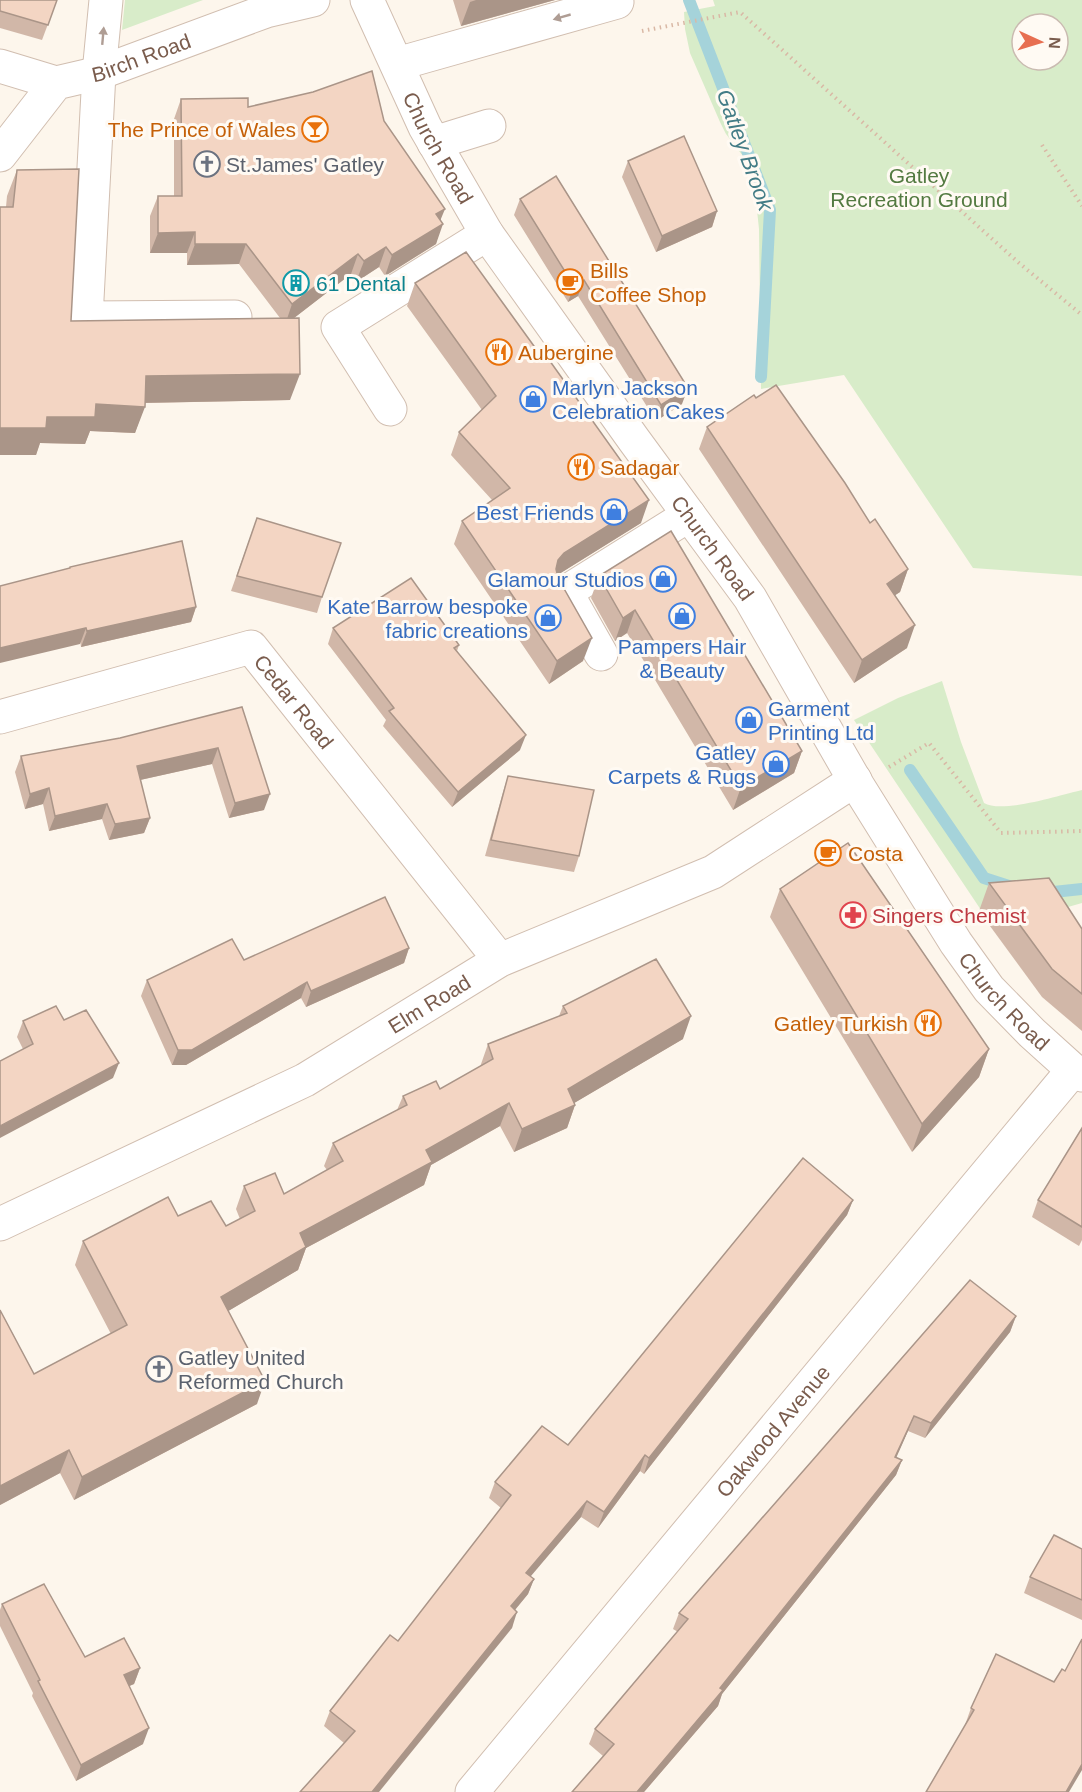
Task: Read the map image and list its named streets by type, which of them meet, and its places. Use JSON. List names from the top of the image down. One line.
{"streets":{"street":["Birch Road","Church Road","Cedar Road","Elm Road","Oakwood Avenue"]},"crossings":[["Church Road","Elm Road"],["Church Road","Oakwood Avenue"],["Cedar Road","Elm Road"]],"water":["Gatley Brook"],"parks":["Gatley Recreation Ground"],"places":{"bar":["The Prince of Wales"],"church":["St.James' Gatley","Gatley United Reformed Church"],"cafe":["Bills Coffee Shop","Costa"],"building":["61 Dental"],"restaurant":["Aubergine","Sadagar","Gatley Turkish"],"shop":["Marlyn Jackson Celebration Cakes","Best Friends","Glamour Studios","Pampers Hair & Beauty","Kate Barrow bespoke fabric creations","Garment Printing Ltd","Gatley Carpets & Rugs"],"pharmacy":["Singers Chemist"]},"north":"right"}
